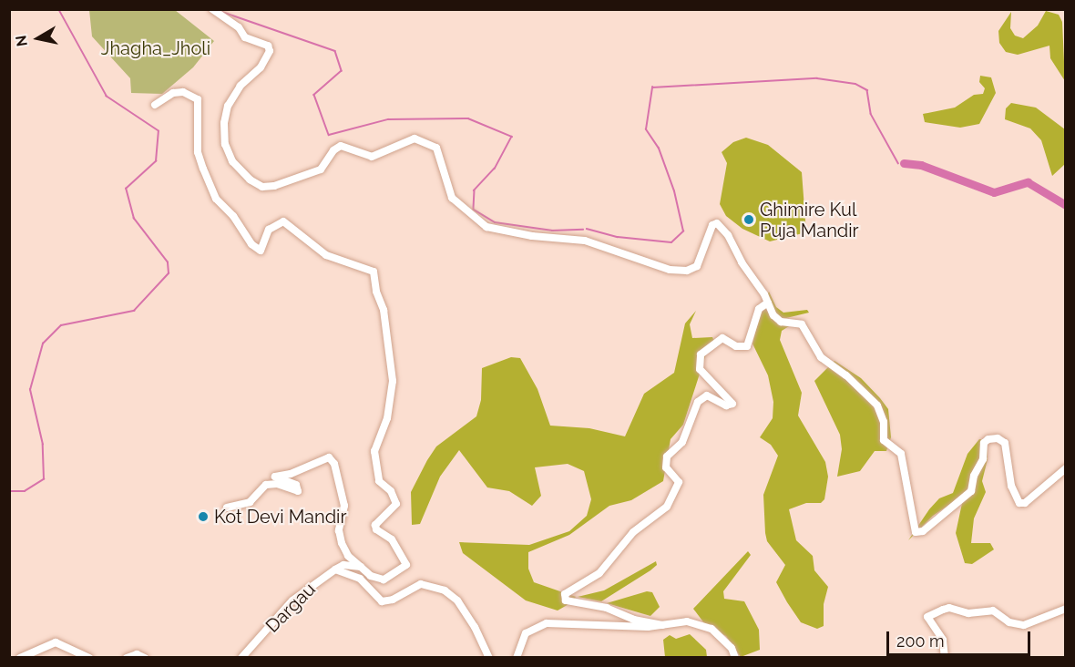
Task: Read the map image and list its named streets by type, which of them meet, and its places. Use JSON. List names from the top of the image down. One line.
{"streets":{"street":["Dargau"]},"parks":["Jhagha_Jholi"],"places":["Ghimire Kul Puja Mandir","Kot Devi Mandir"],"scale_bar":"200 m","north":"left"}
